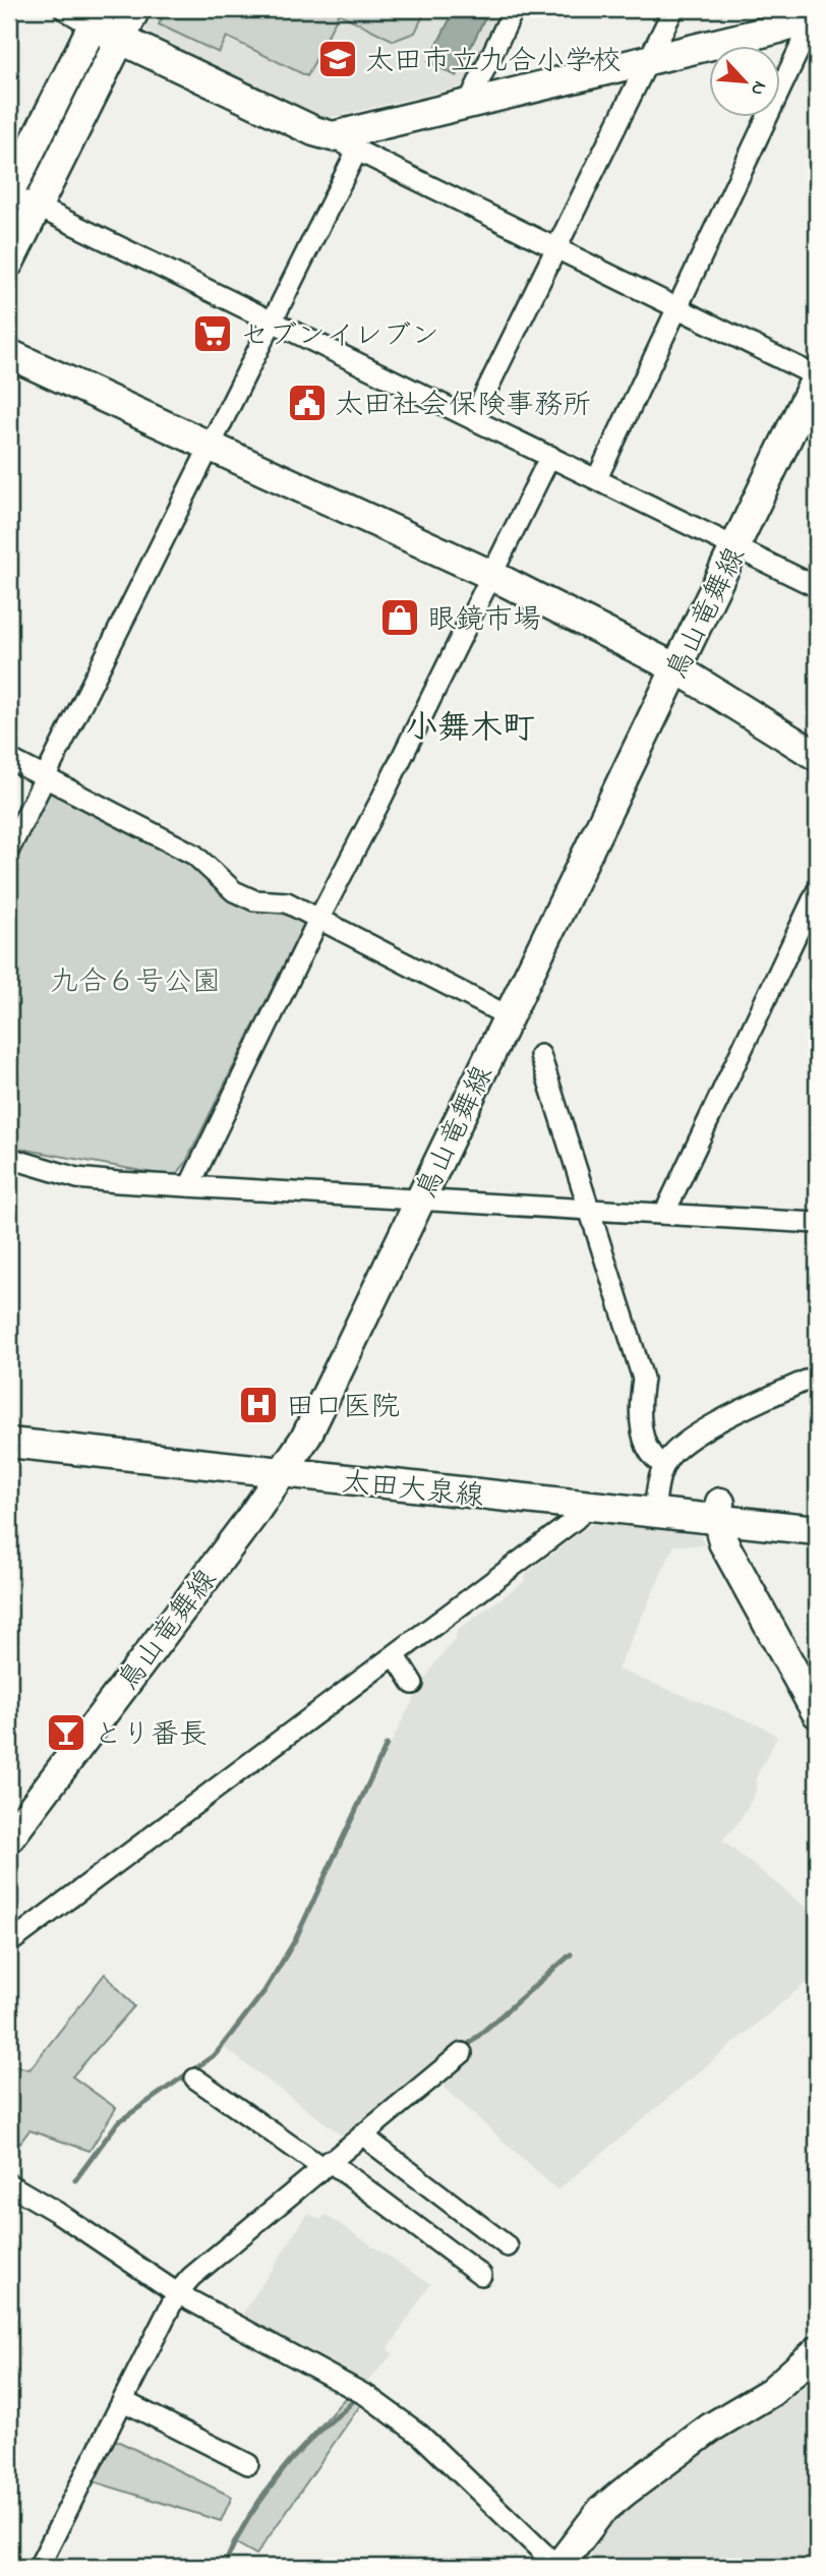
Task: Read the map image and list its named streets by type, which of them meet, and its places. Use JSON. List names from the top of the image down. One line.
{"streets":{"main road":["鳥山竜舞線","太田大泉線"]},"crossings":[["鳥山竜舞線","太田大泉線"]],"districts":["小舞木町"],"parks":["九合６号公園"],"places":{"school or university":["太田市立九合小学校"],"supermarket":["セブンイレブン"],"public building":["太田社会保険事務所"],"shop":["眼鏡市場"],"hospital":["田口医院"],"bar":["とり番長"]},"north":"bottom right"}
